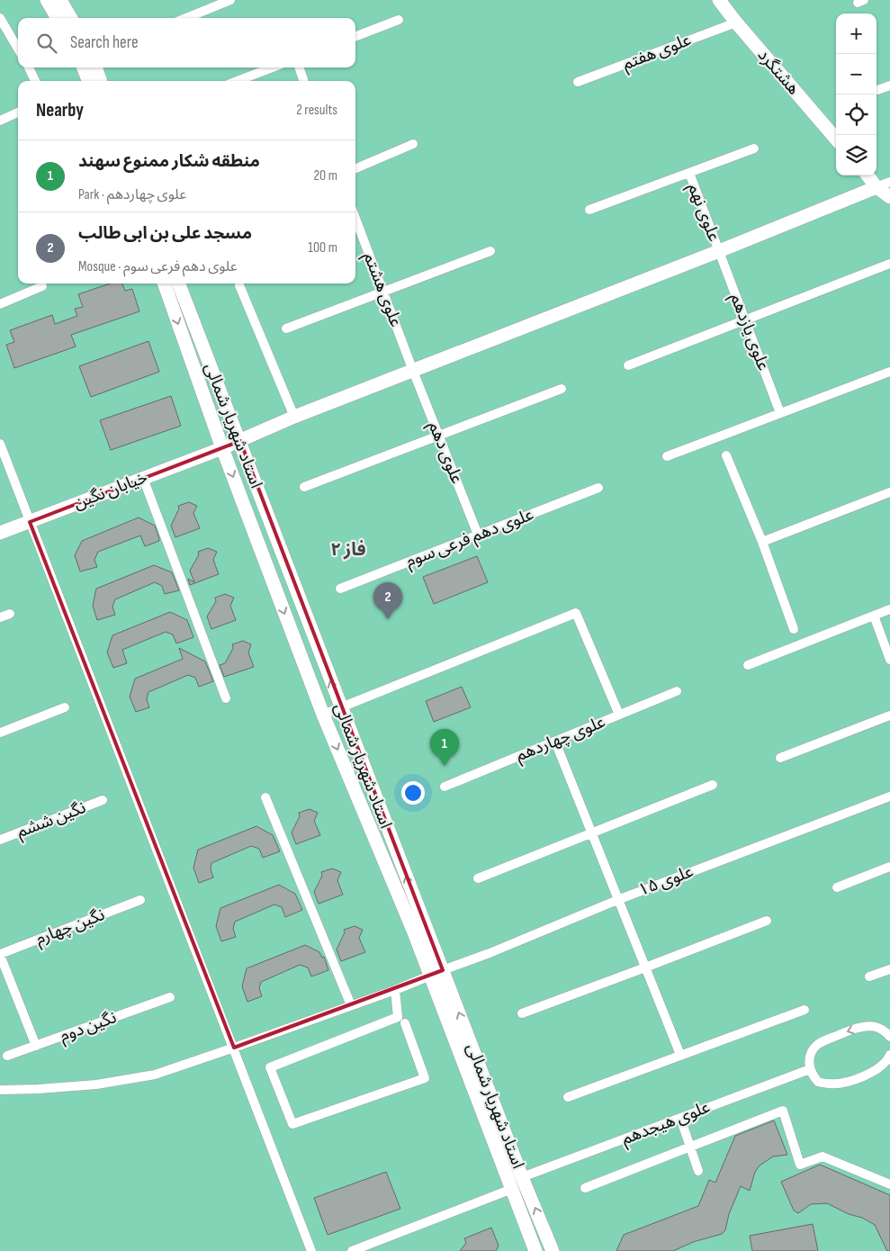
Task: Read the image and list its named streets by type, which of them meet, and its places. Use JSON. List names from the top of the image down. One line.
{"streets":{"street":["علوی هفتم","هشتگرد","علوی نهم","علوی هشتم","علوی یازدهم","استاد شهریار شمالی","علوی دهم","خیابان نگین","علوی دهم فرعی سوم","علوی چهاردهم","نگین ششم","علوی ۱۵","نگین چهارم","نگین دوم","علوی هیجدهم"]},"crossings":[["علوی هفتم","هشتگرد"],["علوی نهم","علوی یازدهم"],["علوی نهم","خیابان نگین"],["علوی هشتم","علوی دهم"],["علوی هشتم","خیابان نگین"],["علوی یازدهم","خیابان نگین"],["استاد شهریار شمالی","خیابان نگین"],["استاد شهریار شمالی","علوی ۱۵"],["استاد شهریار شمالی","علوی هیجدهم"],["علوی دهم","خیابان نگین"],["علوی دهم","علوی دهم فرعی سوم"]],"districts":["فاز ۲"],"page":{"map_buttons":["+","−"],"search":"Search here","heading":["Nearby","2 results"],"list":[{"mark":"1","name":"منطقه شکار ممنوع سهند","note":"Park · علوی چهاردهم","value":"20 m"},{"mark":"2","name":"مسجد علی بن ابی طالب","note":"Mosque · علوی دهم فرعی سوم","value":"100 m"}],"pins":["2","1"]}}
